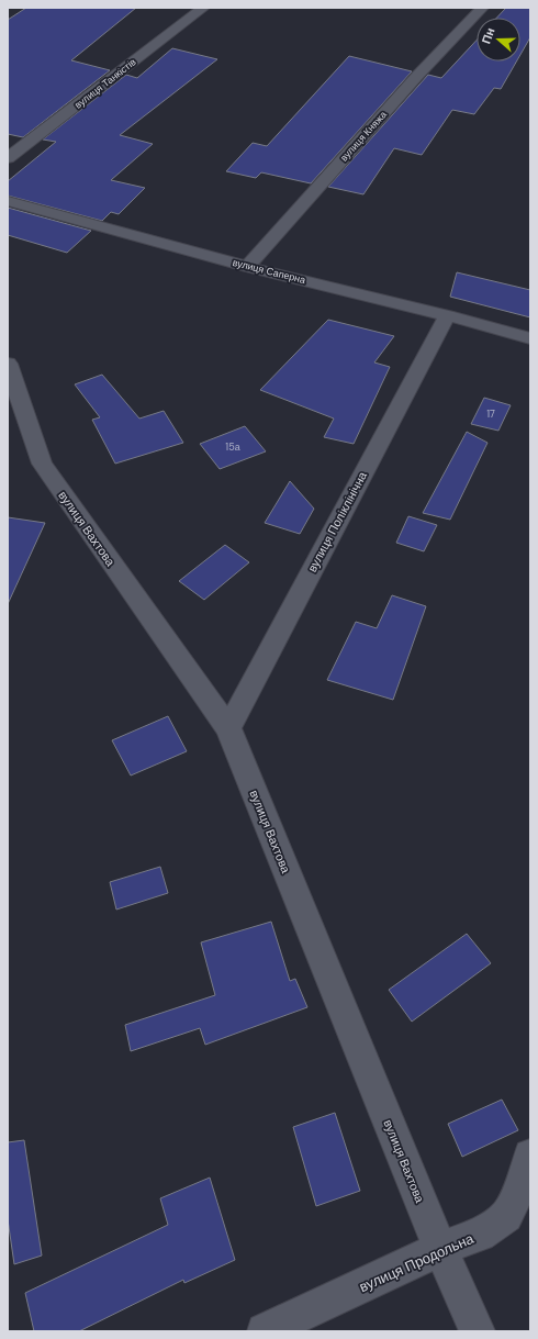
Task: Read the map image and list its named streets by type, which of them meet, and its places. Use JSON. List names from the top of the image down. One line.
{"streets":{"street":["вулиця Танкістів","вулиця Княжа","вулиця Саперна","вулиця Поліклінічна","вулиця Вахтова","вулиця Продольна"]},"crossings":[["вулиця Княжа","вулиця Саперна"],["вулиця Саперна","вулиця Поліклінічна"],["вулиця Поліклінічна","вулиця Вахтова"],["вулиця Вахтова","вулиця Продольна"]],"house_numbers":["17","15а"],"north":"left"}
